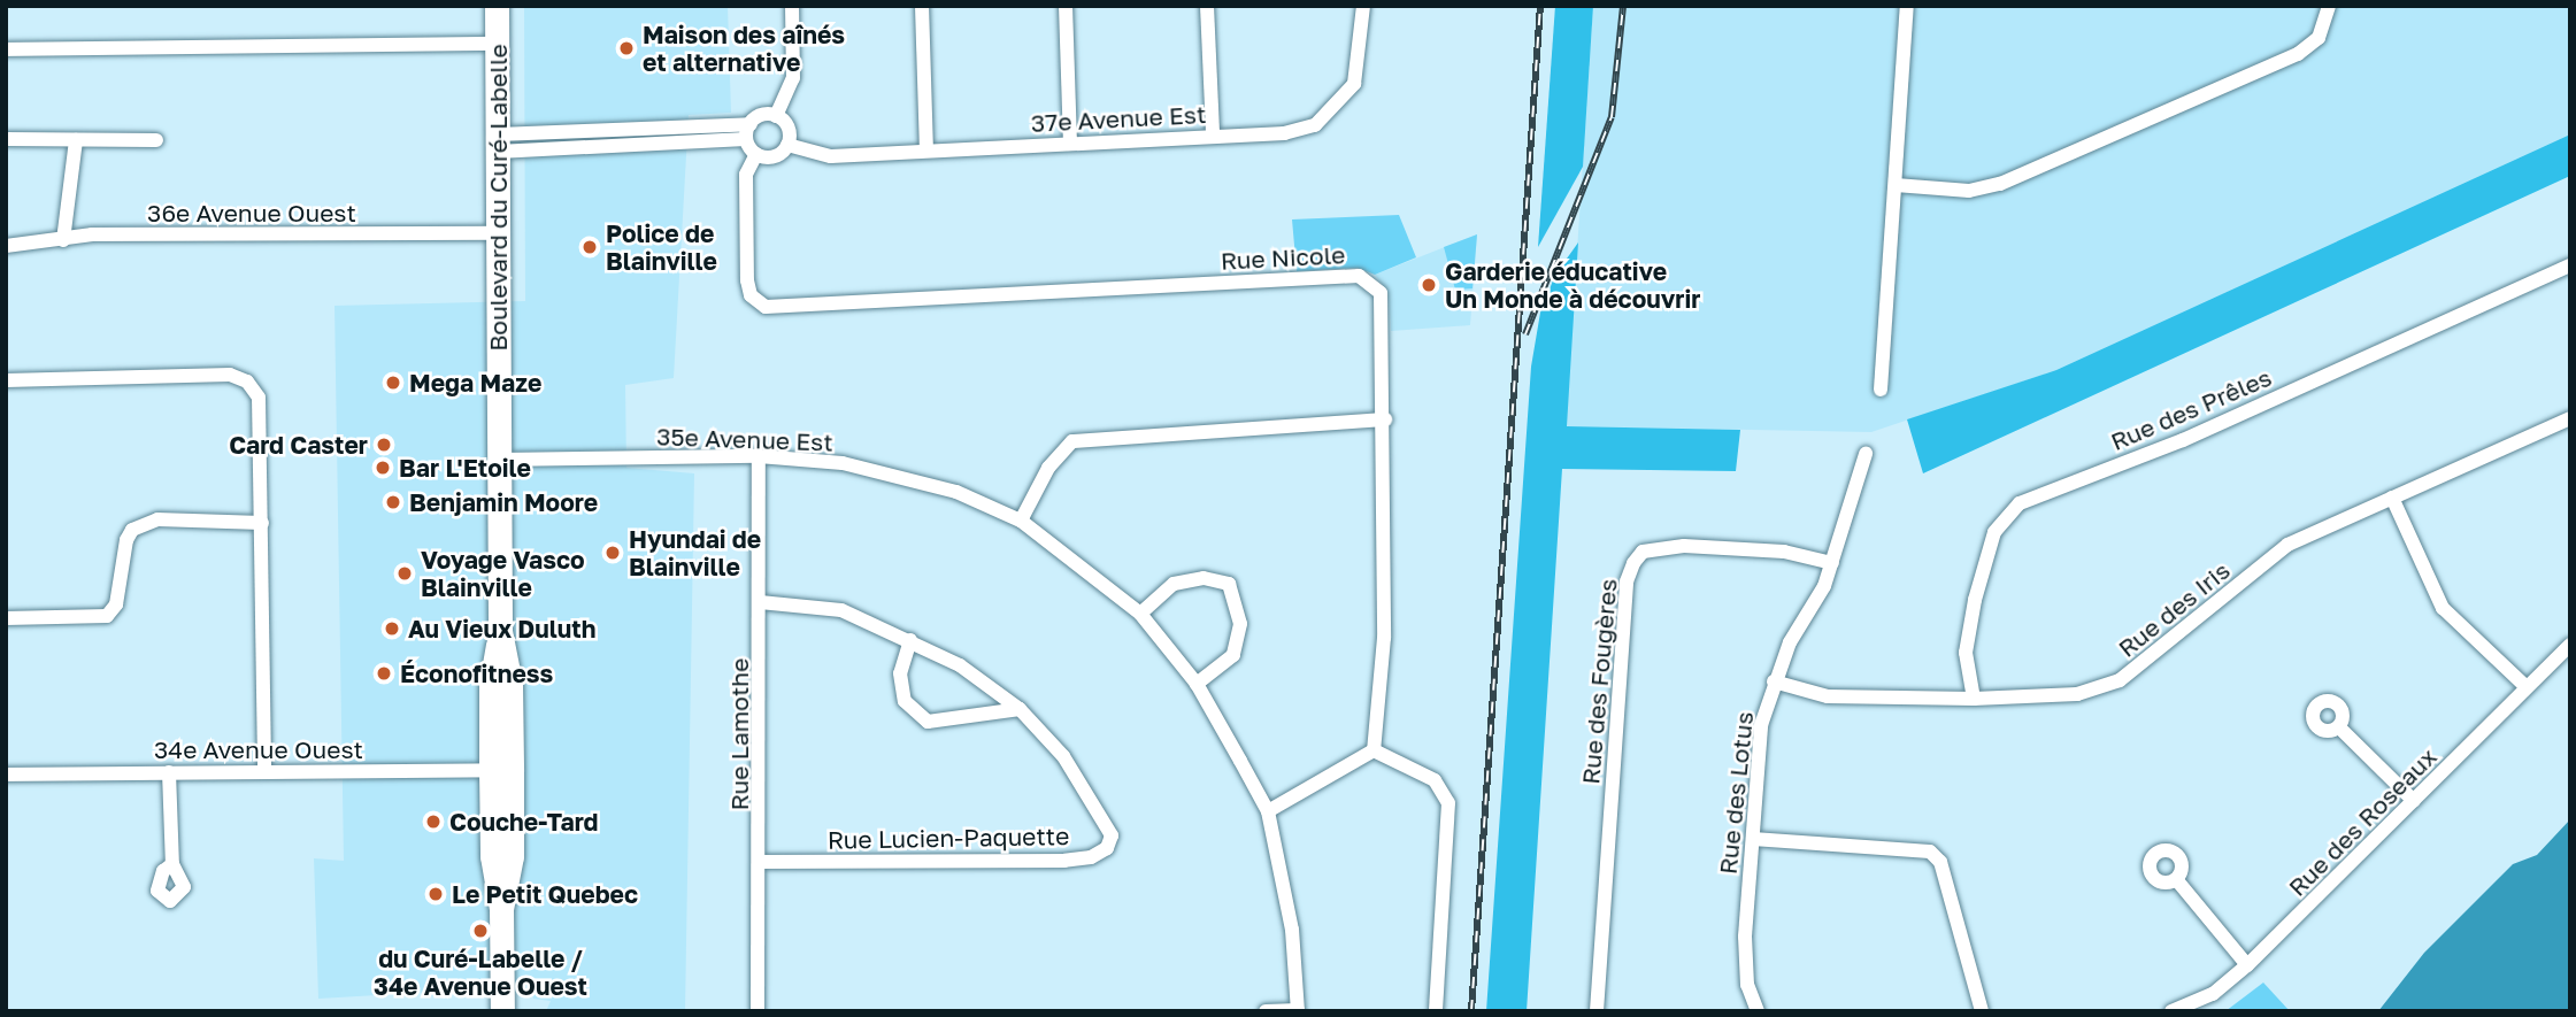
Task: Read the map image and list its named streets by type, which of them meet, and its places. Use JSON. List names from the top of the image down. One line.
{"streets":{"main road":["Boulevard du Curé-Labelle"],"street":["37e Avenue Est","36e Avenue Ouest","Rue Nicole","Rue des Prêles","35e Avenue Est","Rue des Iris","Rue des Fougères","Rue Lamothe","34e Avenue Ouest","Rue des Lotus","Rue des Roseaux","Rue Lucien-Paquette"]},"crossings":[["37e Avenue Est","Rue Nicole"],["Boulevard du Curé-Labelle","36e Avenue Ouest"],["Boulevard du Curé-Labelle","35e Avenue Est"],["Boulevard du Curé-Labelle","34e Avenue Ouest"],["Rue des Prêles","Rue des Iris"],["35e Avenue Est","Rue Lamothe"],["Rue des Iris","Rue des Lotus"],["Rue des Fougères","Rue des Lotus"],["Rue Lamothe","Rue Lucien-Paquette"]],"places":["Maison des aînés et alternative","Police de Blainville","Garderie éducative Un Monde à découvrir","Mega Maze","Card Caster","Bar L'Etoile","Benjamin Moore","Hyundai de Blainville","Voyage Vasco Blainville","Au Vieux Duluth","Éconofitness","Couche-Tard","Le Petit Quebec","du Curé-Labelle / 34e Avenue Ouest"]}
